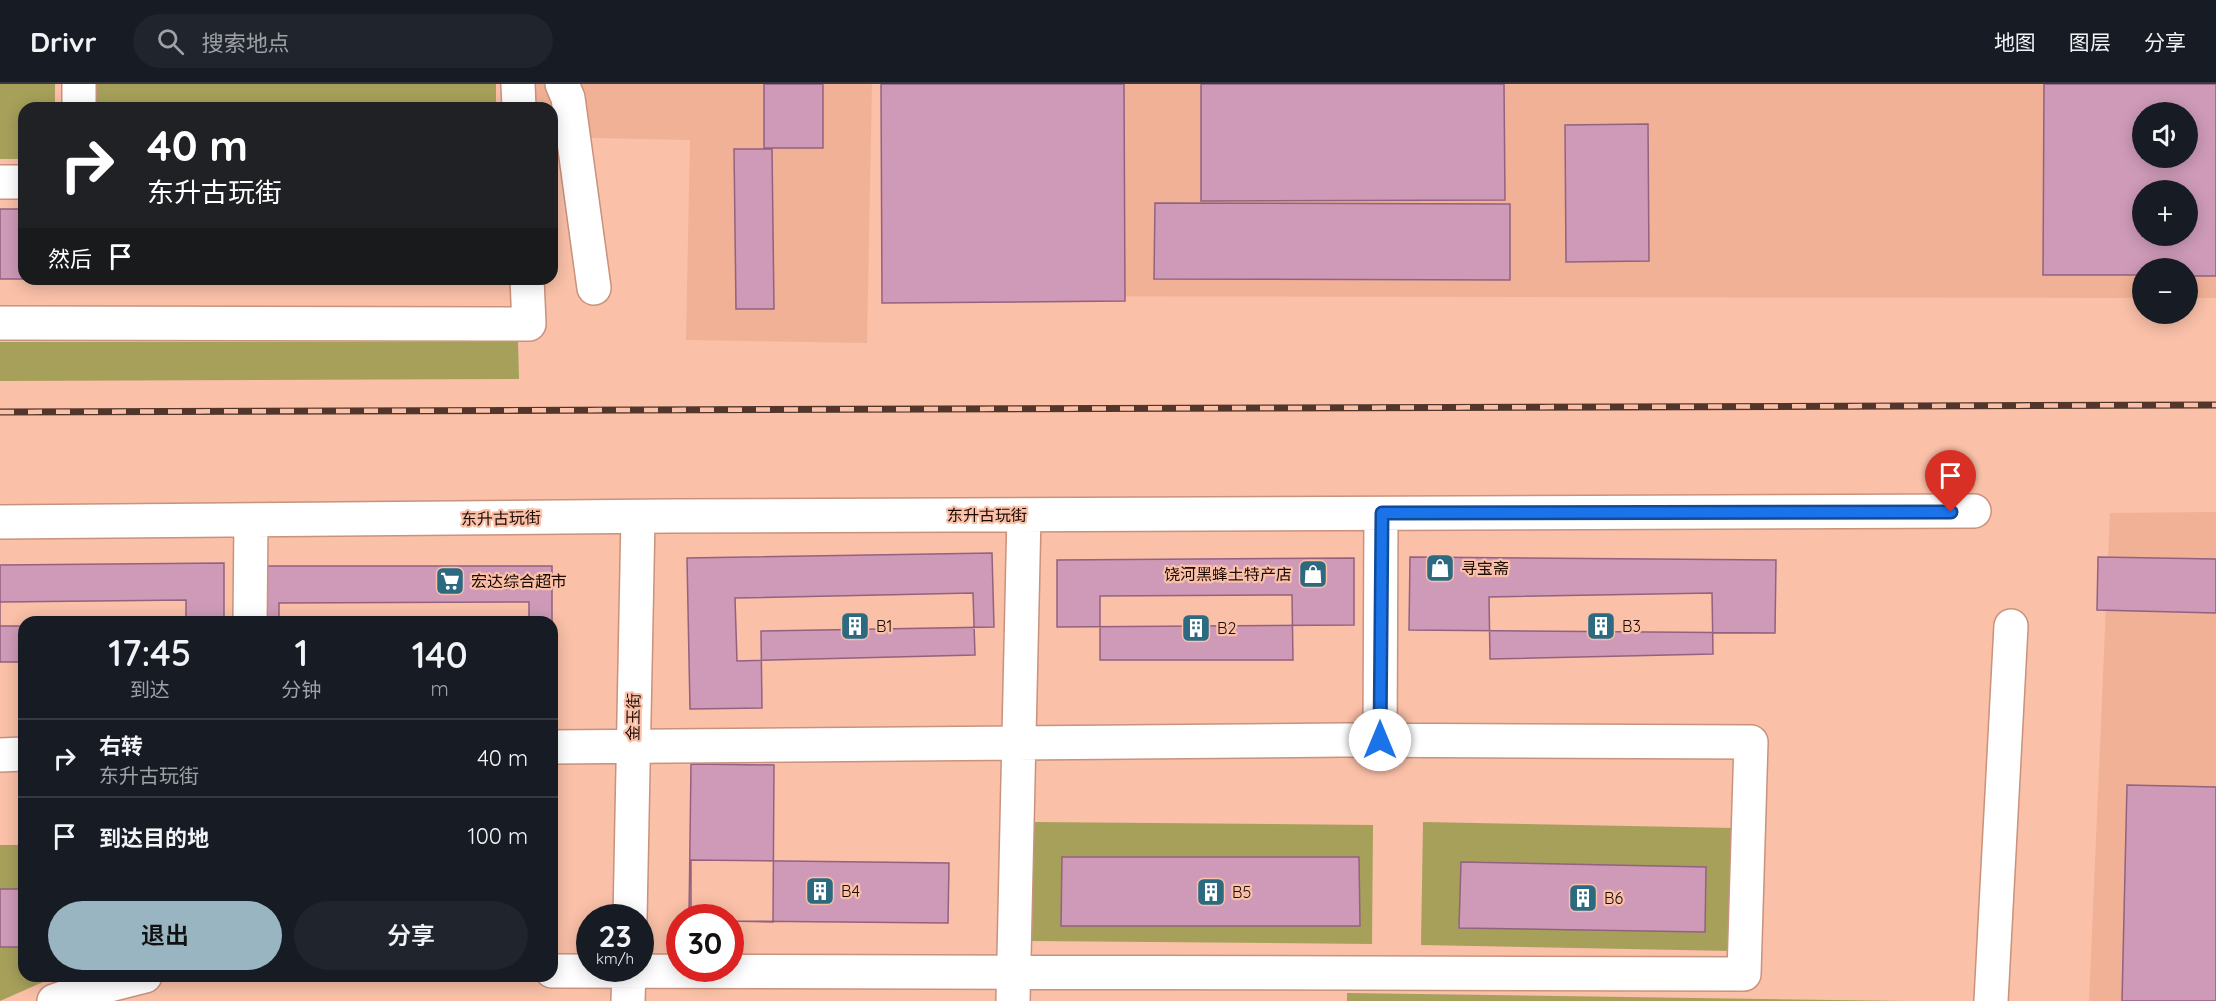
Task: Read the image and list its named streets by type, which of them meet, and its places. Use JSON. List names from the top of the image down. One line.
{"streets":{"street":["东升古玩街","金玉街"]},"crossings":[["东升古玩街","金玉街"]],"places":{"shop":["寻宝斋","饶河黑蜂土特产店"],"supermarket":["宏达综合超市"],"building":["B1","B3","B2","B4","B5","B6"]},"page":{"header":"Drivr","search":"搜索地点","nav":["地图","图层","分享"],"map_buttons":["+","−"],"turn":["40 m","东升古玩街"],"then":"然后","eta":["17:45","到达","1","分钟","140","m"],"list":[{"name":"右转","note":"东升古玩街","value":"40 m"},{"name":"到达目的地","value":"100 m"}],"buttons":["退出","分享"],"speed":"23 km/h","limit":"30"}}
